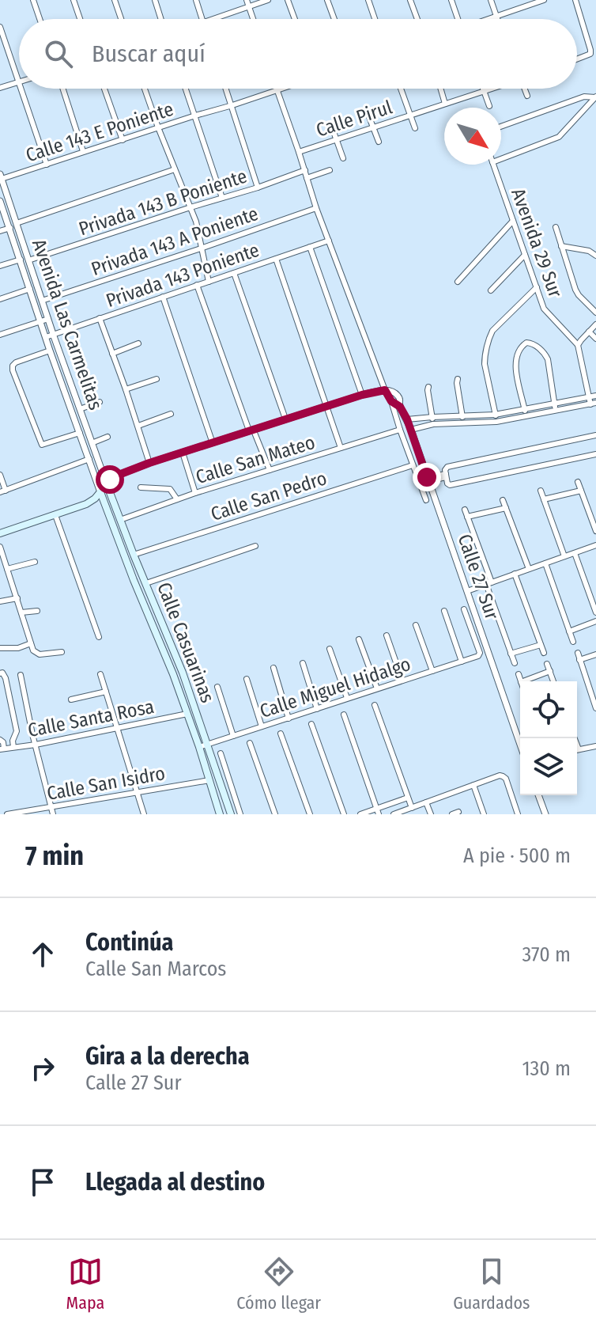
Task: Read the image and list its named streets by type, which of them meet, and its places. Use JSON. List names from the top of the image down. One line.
{"streets":{"main road":["Calle Casuarinas"],"street":["Calle Pirul","Calle 143 E Poniente","Privada 143 B Poniente","Privada 143 A Poniente","Avenida 29 Sur","Privada 143 Poniente","Avenida Las Carmelitas","Calle San Mateo","Calle San Pedro","Calle 27 Sur","Calle Miguel Hidalgo","Calle Santa Rosa","Calle San Isidro"]},"crossings":[["Calle Pirul","Calle 27 Sur"],["Calle 143 E Poniente","Avenida Las Carmelitas"],["Calle 143 E Poniente","Calle 27 Sur"],["Privada 143 B Poniente","Avenida Las Carmelitas"],["Privada 143 B Poniente","Calle 27 Sur"],["Privada 143 A Poniente","Avenida Las Carmelitas"],["Privada 143 A Poniente","Calle 27 Sur"],["Privada 143 Poniente","Avenida Las Carmelitas"],["Privada 143 Poniente","Calle 27 Sur"],["Avenida Las Carmelitas","Calle Casuarinas"],["Calle San Mateo","Calle Casuarinas"],["Calle San Pedro","Calle Casuarinas"],["Calle Casuarinas","Calle Miguel Hidalgo"],["Calle Casuarinas","Calle Santa Rosa"],["Calle Casuarinas","Calle San Isidro"]],"north":"bottom right","page":{"search":"Buscar aquí","heading":["7 min","A pie · 500 m"],"list":[["Continúa","Calle San Marcos","370 m"],["Gira a la derecha","Calle 27 Sur","130 m"],"Llegada al destino"],"nav":["Mapa","Cómo llegar","Guardados"]}}
